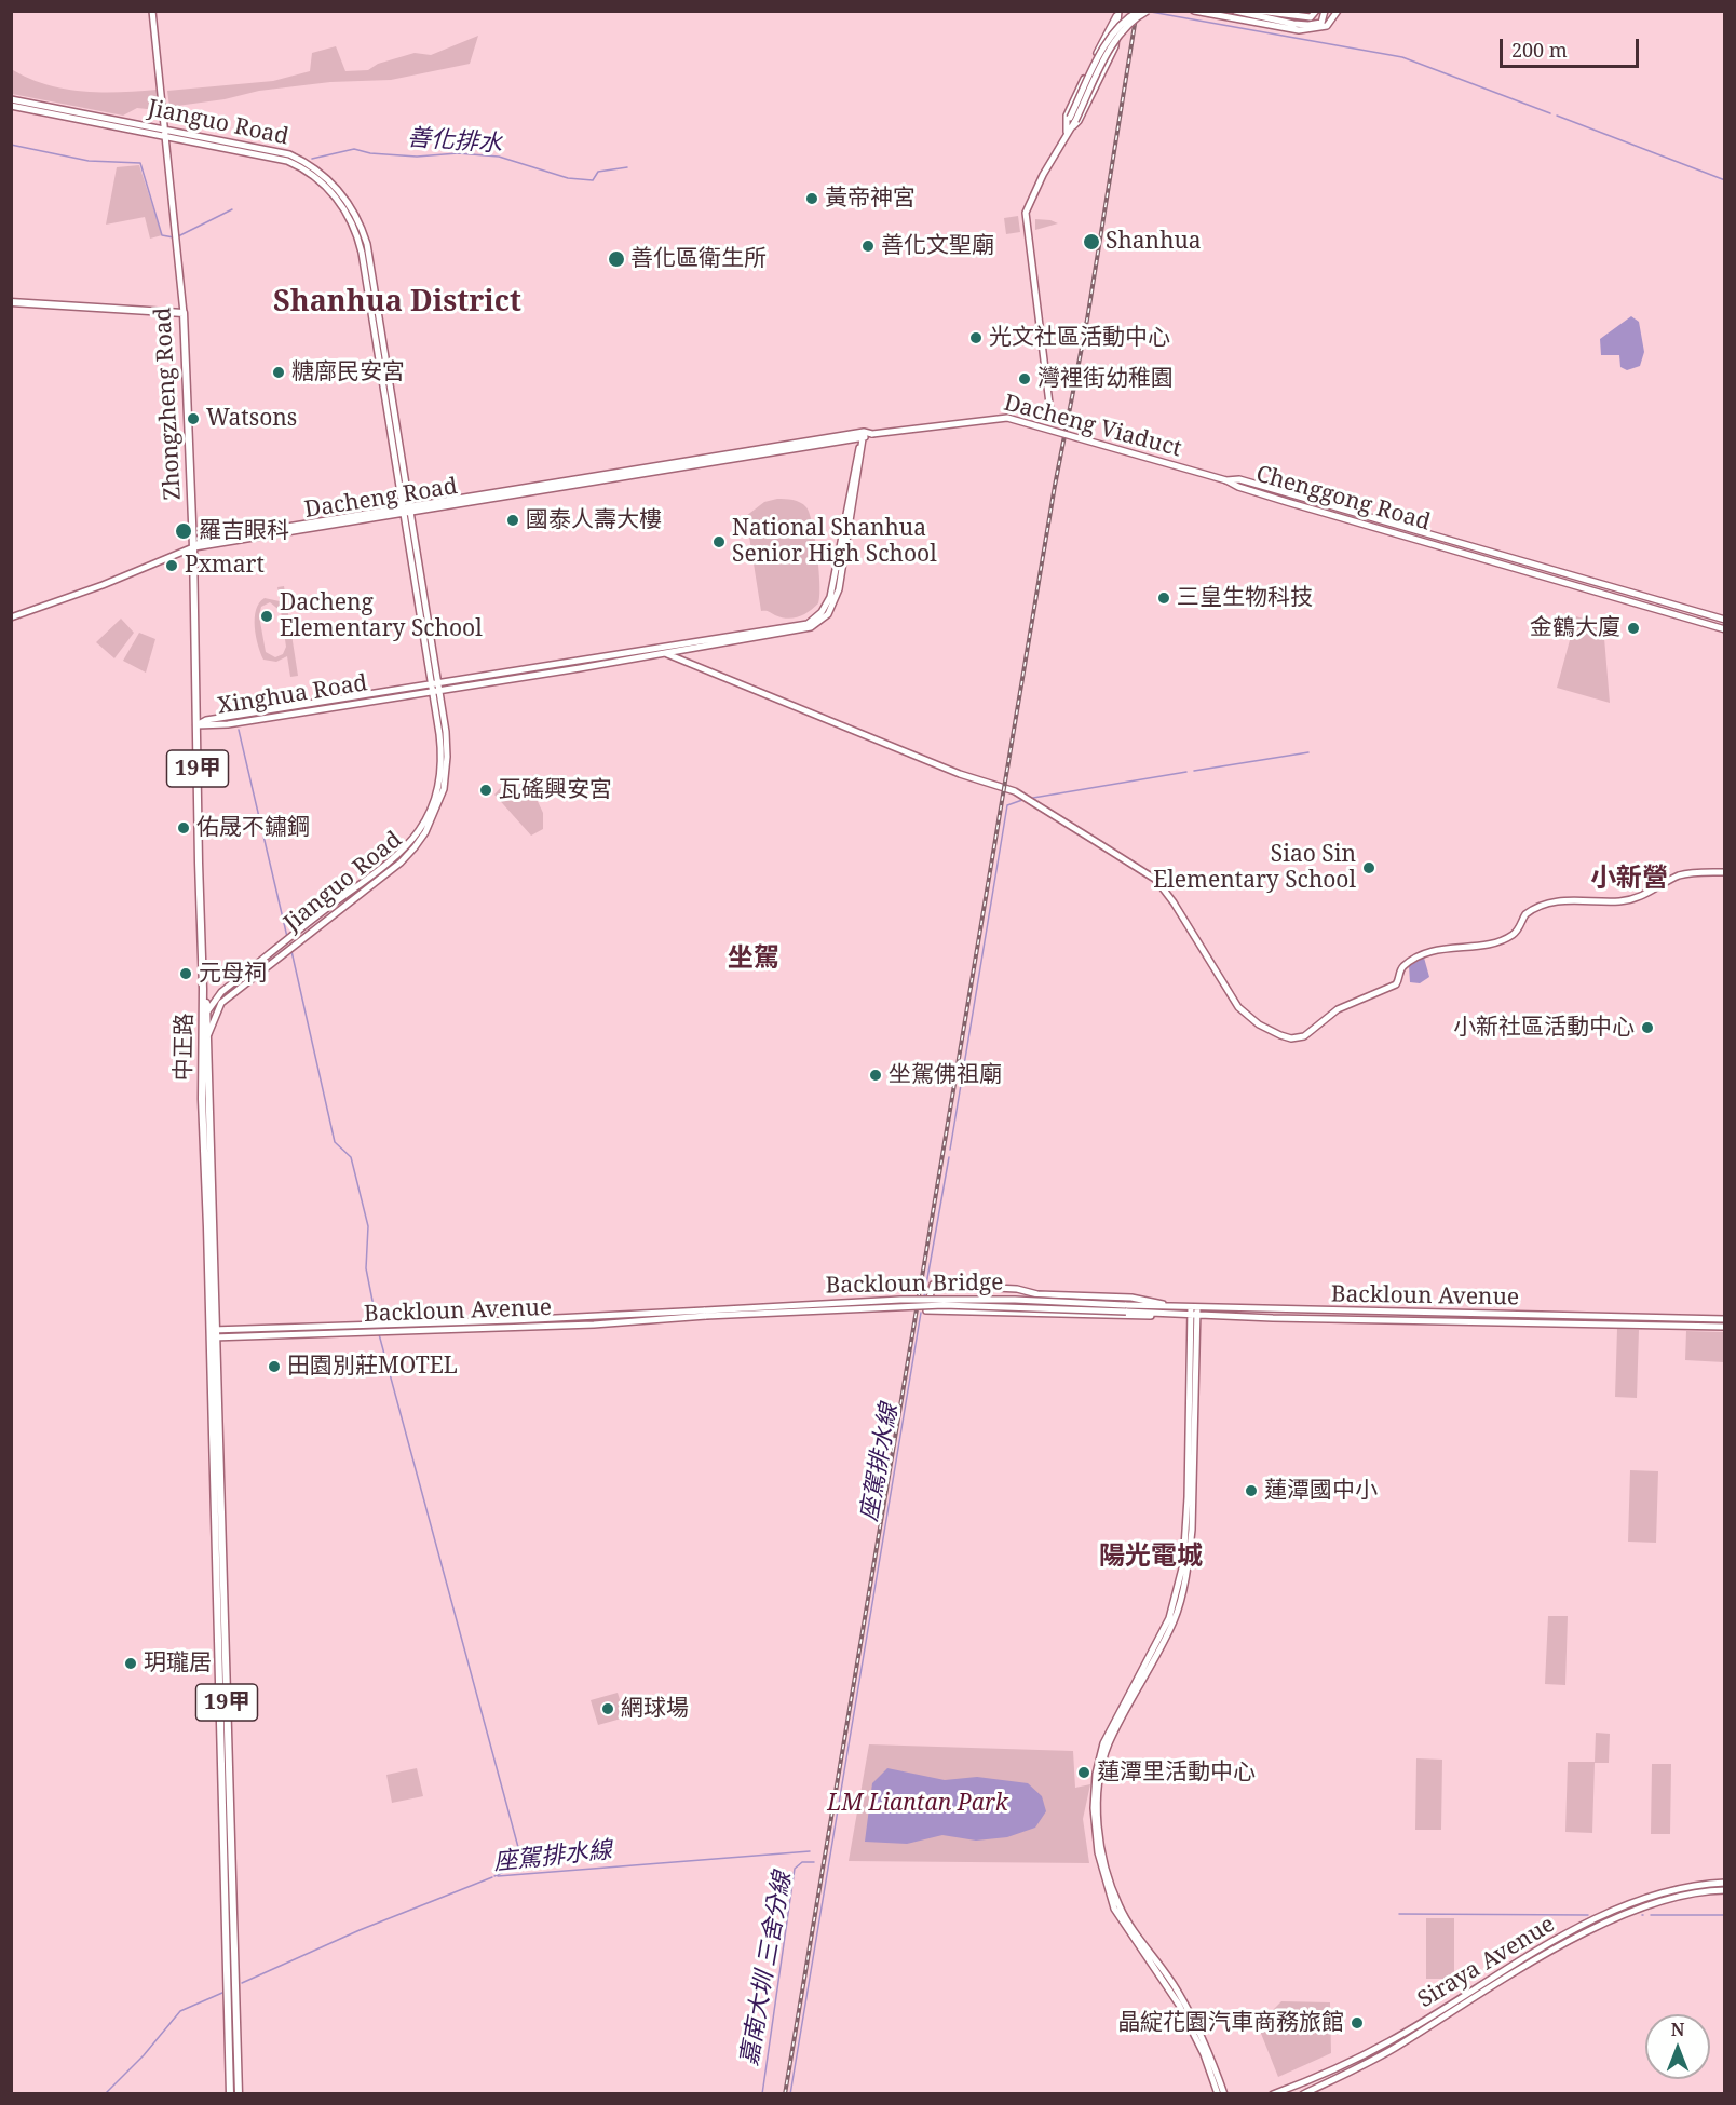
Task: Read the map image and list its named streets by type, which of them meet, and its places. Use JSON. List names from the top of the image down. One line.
{"streets":{"main road":["Zhongzheng Road","19甲","中正路"],"street":["Jianguo Road","Dacheng Viaduct","Dacheng Road","Chenggong Road","Xinghua Road","Backloun Bridge","Backloun Avenue","Siraya Avenue"]},"crossings":[["Jianguo Road","Zhongzheng Road"],["Jianguo Road","Dacheng Road"],["Jianguo Road","Xinghua Road"],["Jianguo Road","中正路"],["Zhongzheng Road","Dacheng Road"],["Zhongzheng Road","Xinghua Road"],["Zhongzheng Road","中正路"],["Dacheng Viaduct","Dacheng Road"],["Dacheng Viaduct","Chenggong Road"],["Dacheng Viaduct","Xinghua Road"],["Dacheng Road","Xinghua Road"],["19甲","中正路"],["19甲","Backloun Avenue"],["中正路","Backloun Avenue"],["Backloun Bridge","Backloun Avenue"]],"districts":["Shanhua District","小新營","坐駕","陽光電城"],"water":["善化排水","座駕排水線","嘉南大圳 三舍分線"],"parks":["LM Liantan Park"],"places":["黃帝神宮","Shanhua","善化文聖廟","善化區衛生所","光文社區活動中心","糖廍民安宮","灣裡街幼稚園","Watsons","國泰人壽大樓","羅吉眼科","National Shanhua Senior High School","Pxmart","三皇生物科技","Dacheng Elementary School","金鶴大廈","瓦磘興安宮","佑晟不鏽鋼","Siao Sin Elementary School","元母祠","小新社區活動中心","坐駕佛祖廟","田園別莊MOTEL","蓮潭國中小","玥瓏居","網球場","蓮潭里活動中心","晶綻花園汽車商務旅館"],"scale_bar":"200 m","north":"top"}
